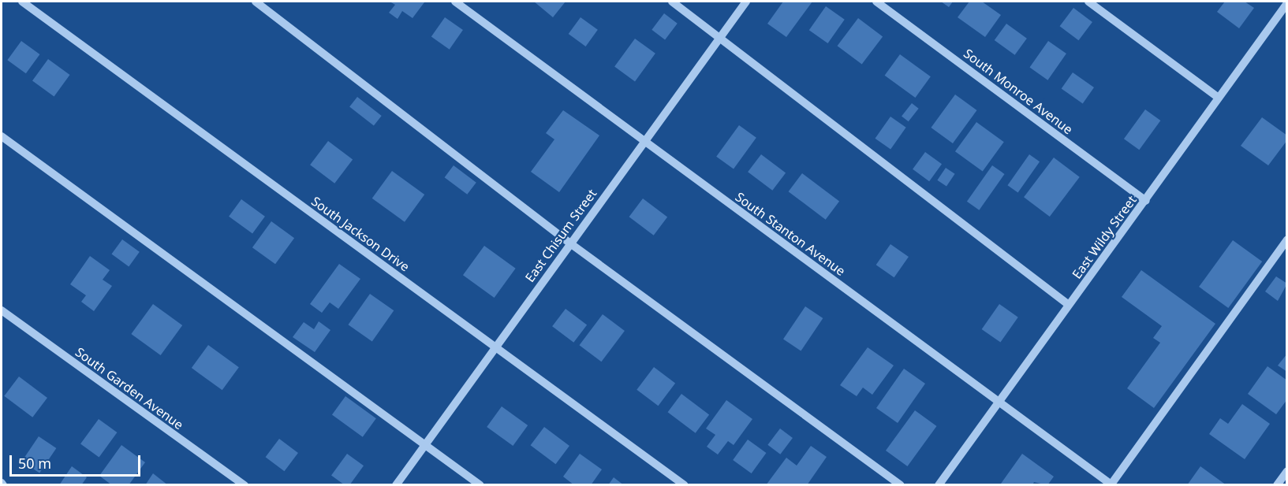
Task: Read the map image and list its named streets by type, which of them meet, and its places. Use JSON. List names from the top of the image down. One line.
{"streets":{"street":["South Monroe Avenue","South Jackson Drive","South Stanton Avenue","East Chisum Street","East Wildy Street","South Garden Avenue"]},"crossings":[["South Monroe Avenue","East Wildy Street"],["South Jackson Drive","East Chisum Street"],["South Stanton Avenue","East Chisum Street"],["South Stanton Avenue","East Wildy Street"]],"scale_bar":"50 m"}
